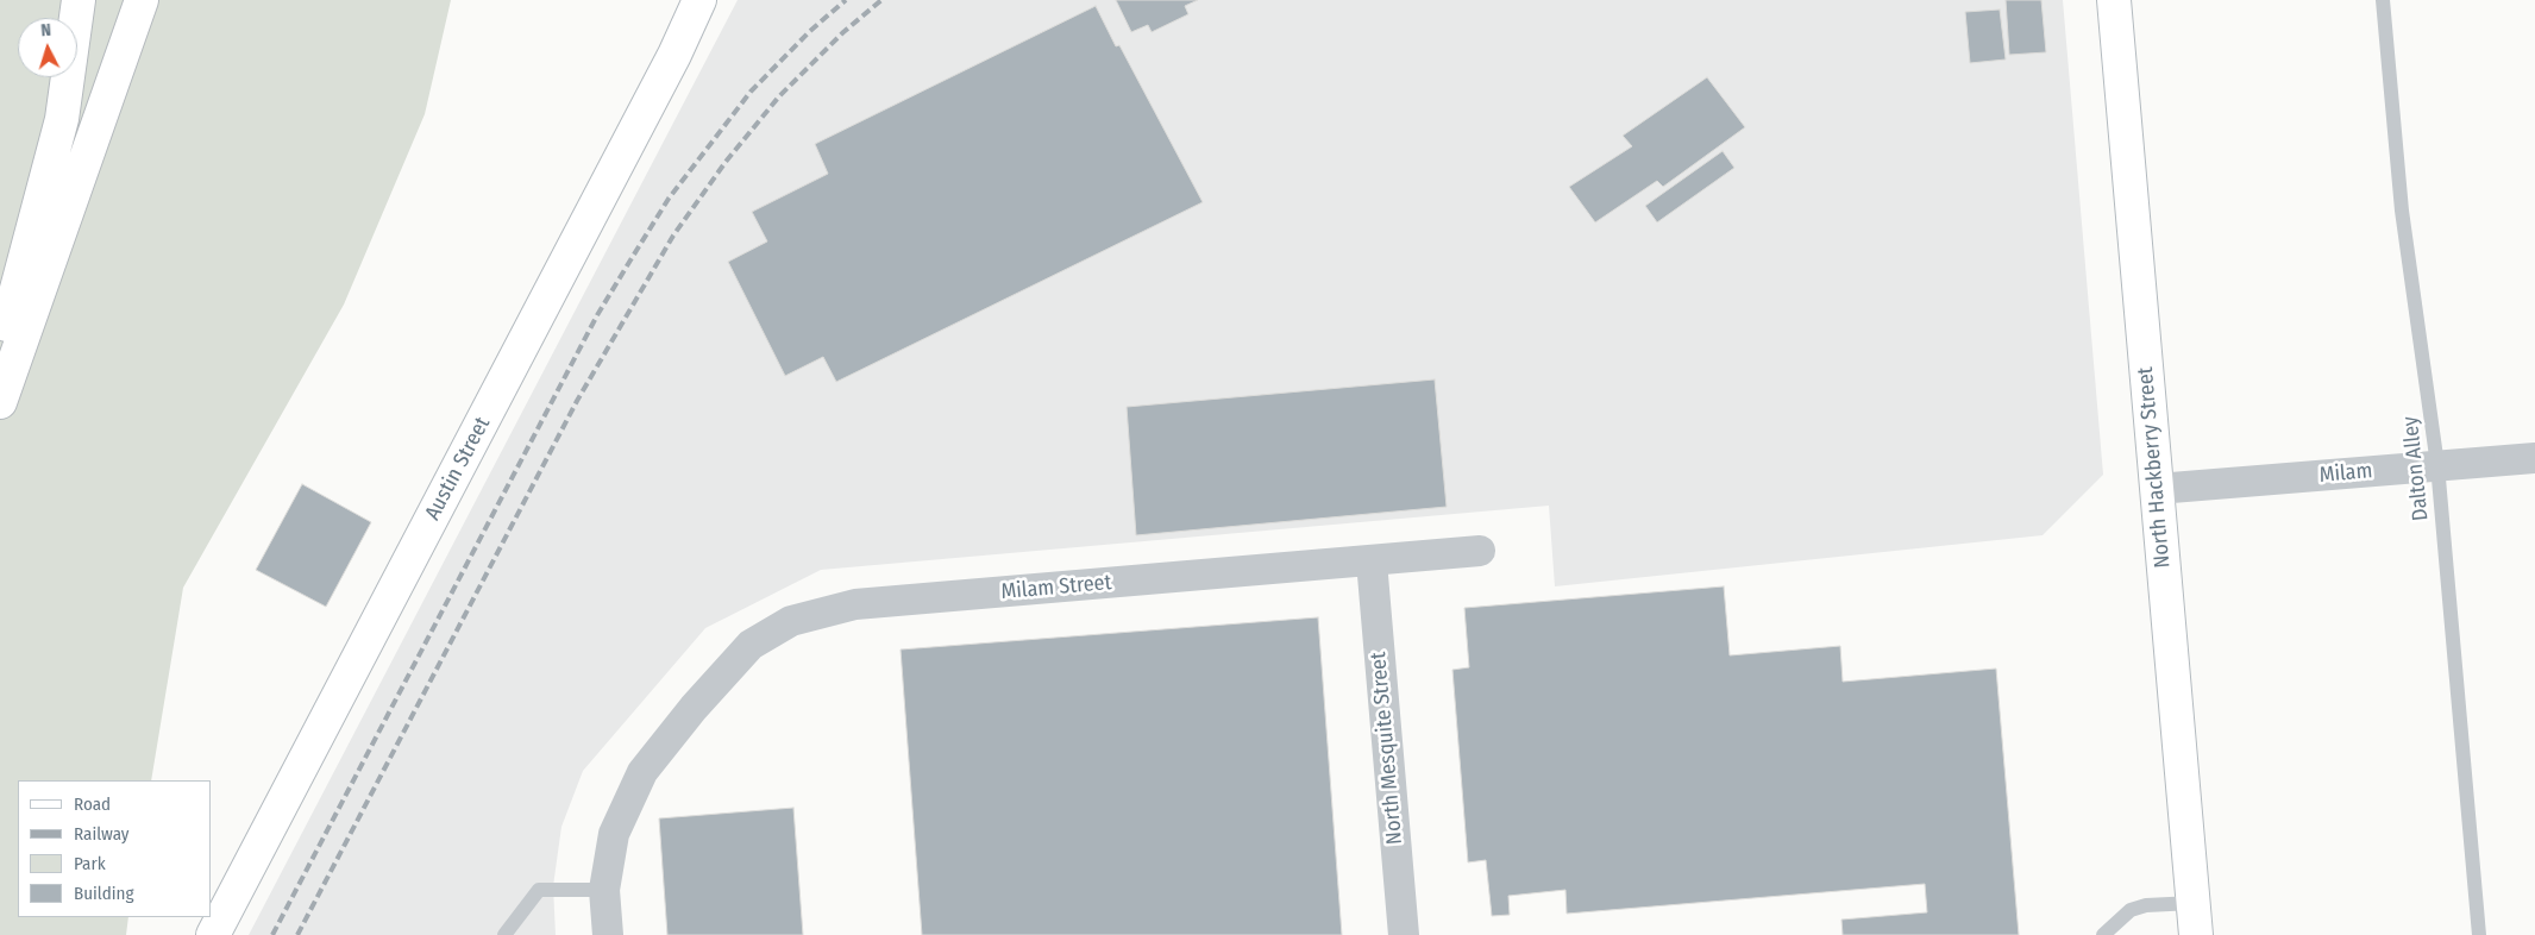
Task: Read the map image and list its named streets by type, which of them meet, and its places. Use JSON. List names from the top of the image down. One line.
{"streets":{"main road":["North Hackberry Street","Austin Street"],"street":["Milam","Milam Street","North Mesquite Street"],"lane":["Dalton Alley"]},"crossings":[["North Hackberry Street","Milam"],["Dalton Alley","Milam"],["Milam Street","North Mesquite Street"]],"legend":["Road","Railway","Park","Building"],"north":"top"}
